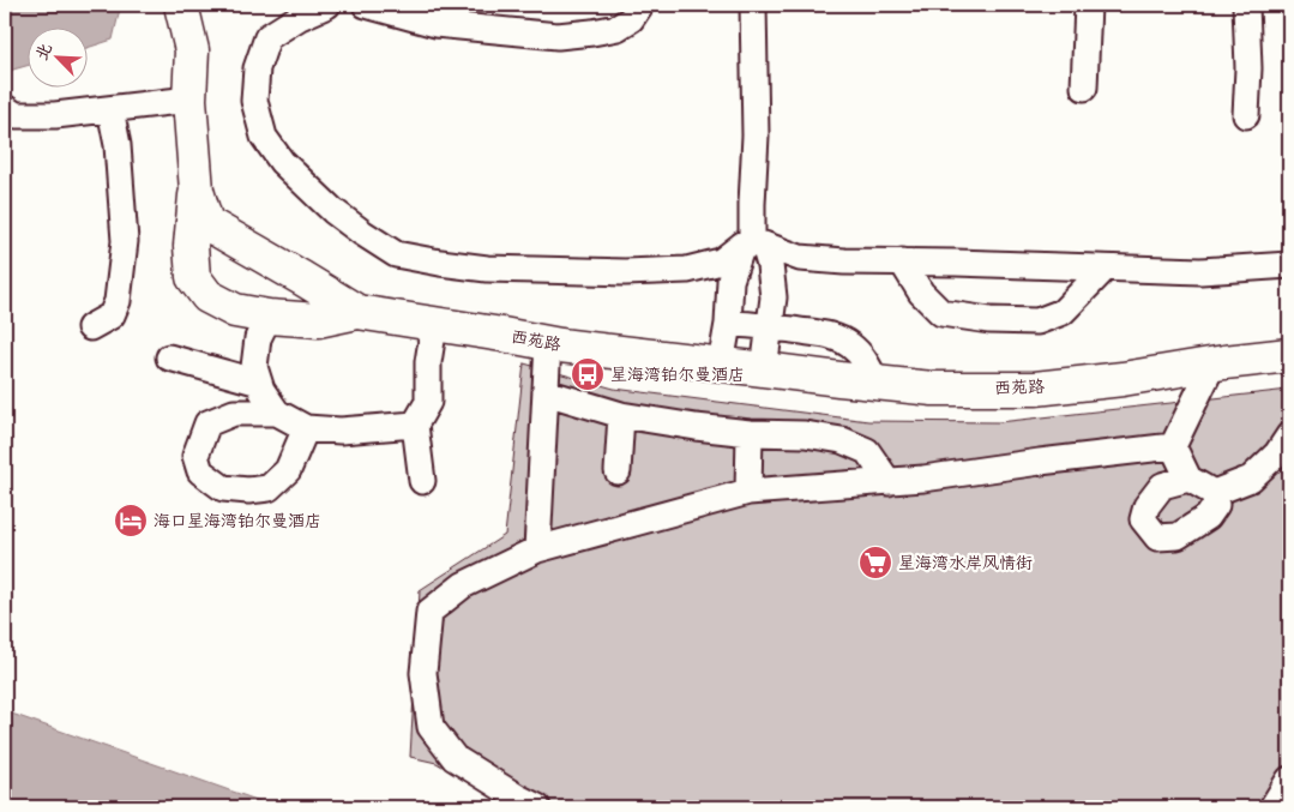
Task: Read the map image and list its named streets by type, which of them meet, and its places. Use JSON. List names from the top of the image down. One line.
{"streets":{"main road":["西苑路"]},"places":{"bus stop":["星海湾铂尔曼酒店"],"hotel":["海口星海湾铂尔曼酒店"],"supermarket":["星海湾水岸风情街"]},"north":"top left"}
